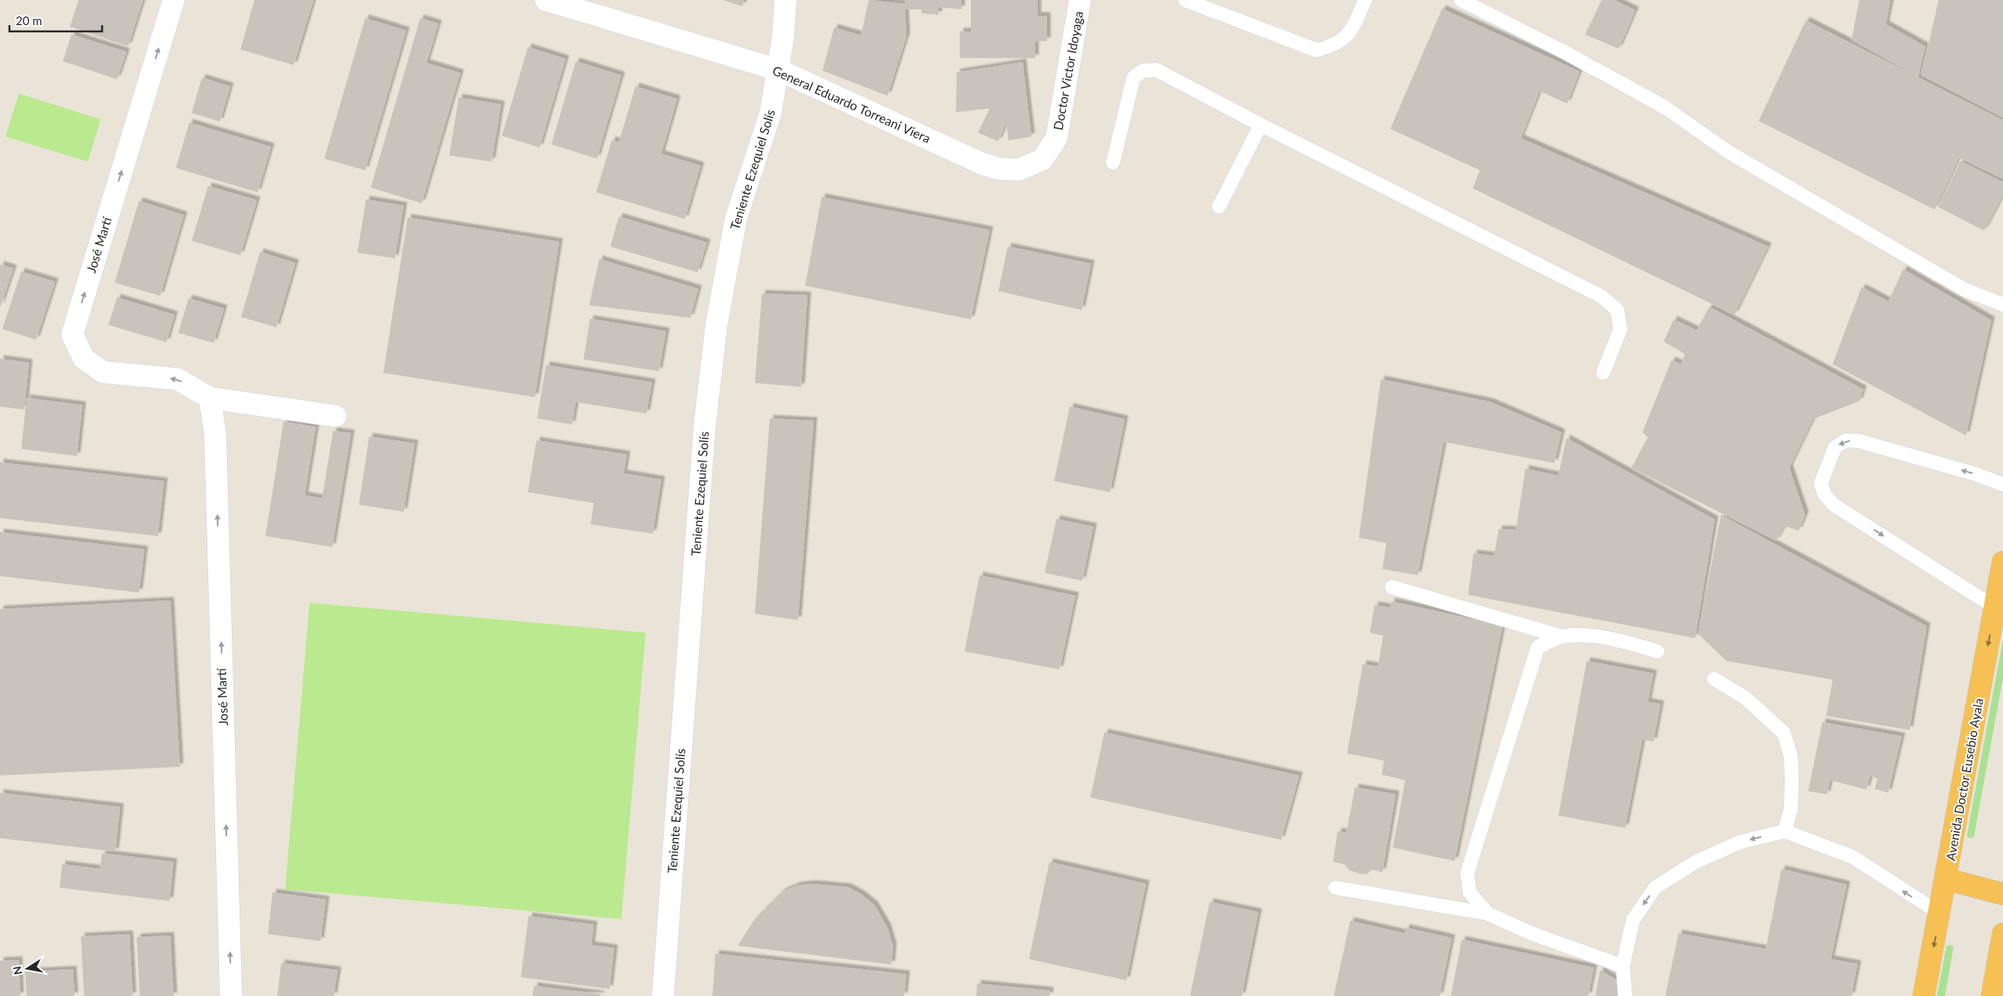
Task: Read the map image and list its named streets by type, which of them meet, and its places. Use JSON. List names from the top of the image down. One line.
{"streets":{"highway":["Avenida Doctor Eusebio Ayala"],"street":["Doctor Victor Idoyaga","General Eduardo Torreani Viera","Teniente Ezequiel Solís","José Martí"]},"crossings":[["Doctor Victor Idoyaga","General Eduardo Torreani Viera"],["General Eduardo Torreani Viera","Teniente Ezequiel Solís"]],"one_way":["José Martí","Avenida Doctor Eusebio Ayala"],"scale_bar":"20 m","north":"left"}
